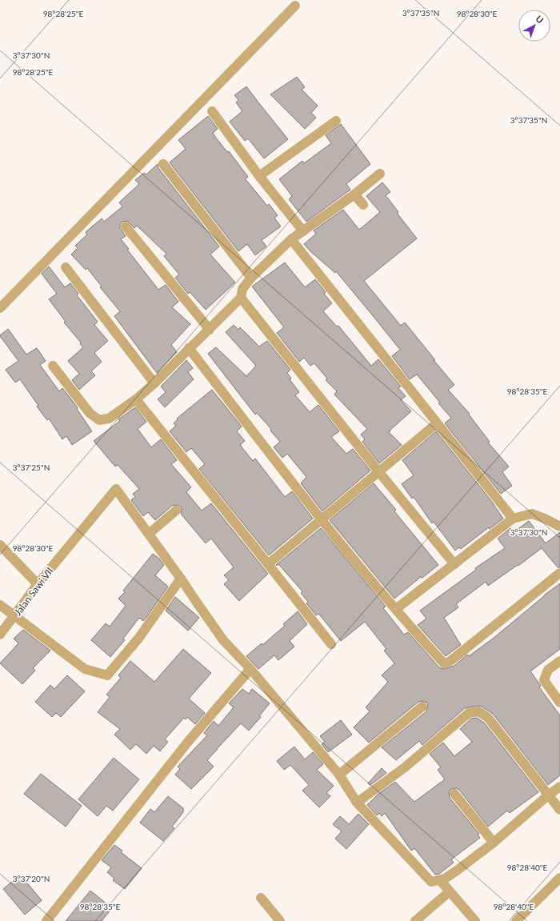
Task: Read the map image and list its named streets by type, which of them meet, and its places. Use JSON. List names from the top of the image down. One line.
{"streets":{"street":["Jalan Sawi VII"]},"north":"top right","coordinates":["3°37'35\"N","98°28'25\"E","98°28'30\"E","3°37'30\"N","98°28'35\"E","3°37'25\"N","98°28'40\"E","3°37'20\"N"]}
